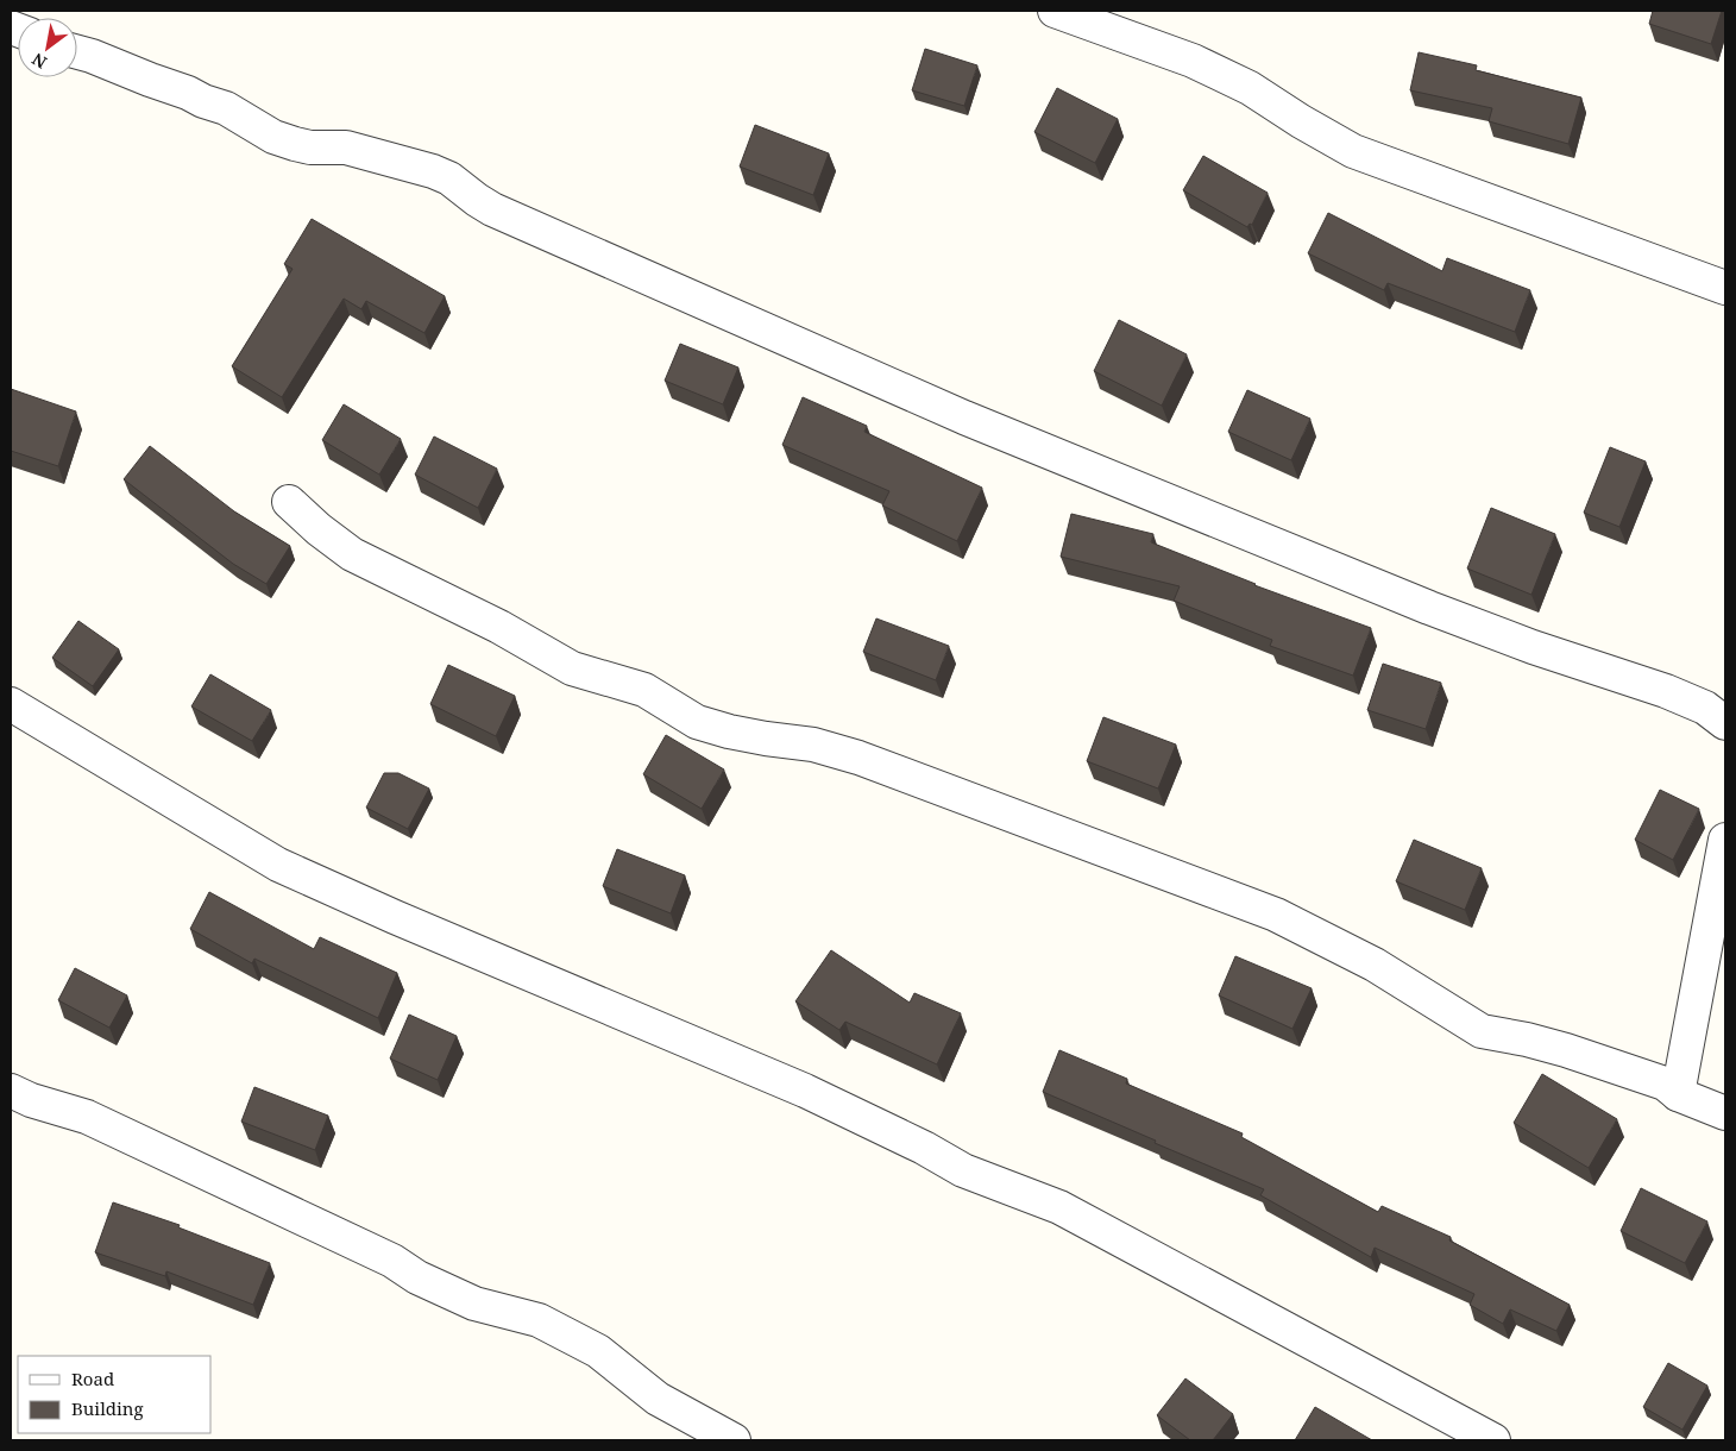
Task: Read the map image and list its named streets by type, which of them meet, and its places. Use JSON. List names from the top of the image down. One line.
{"legend":["Road","Building"],"north":"bottom left"}
